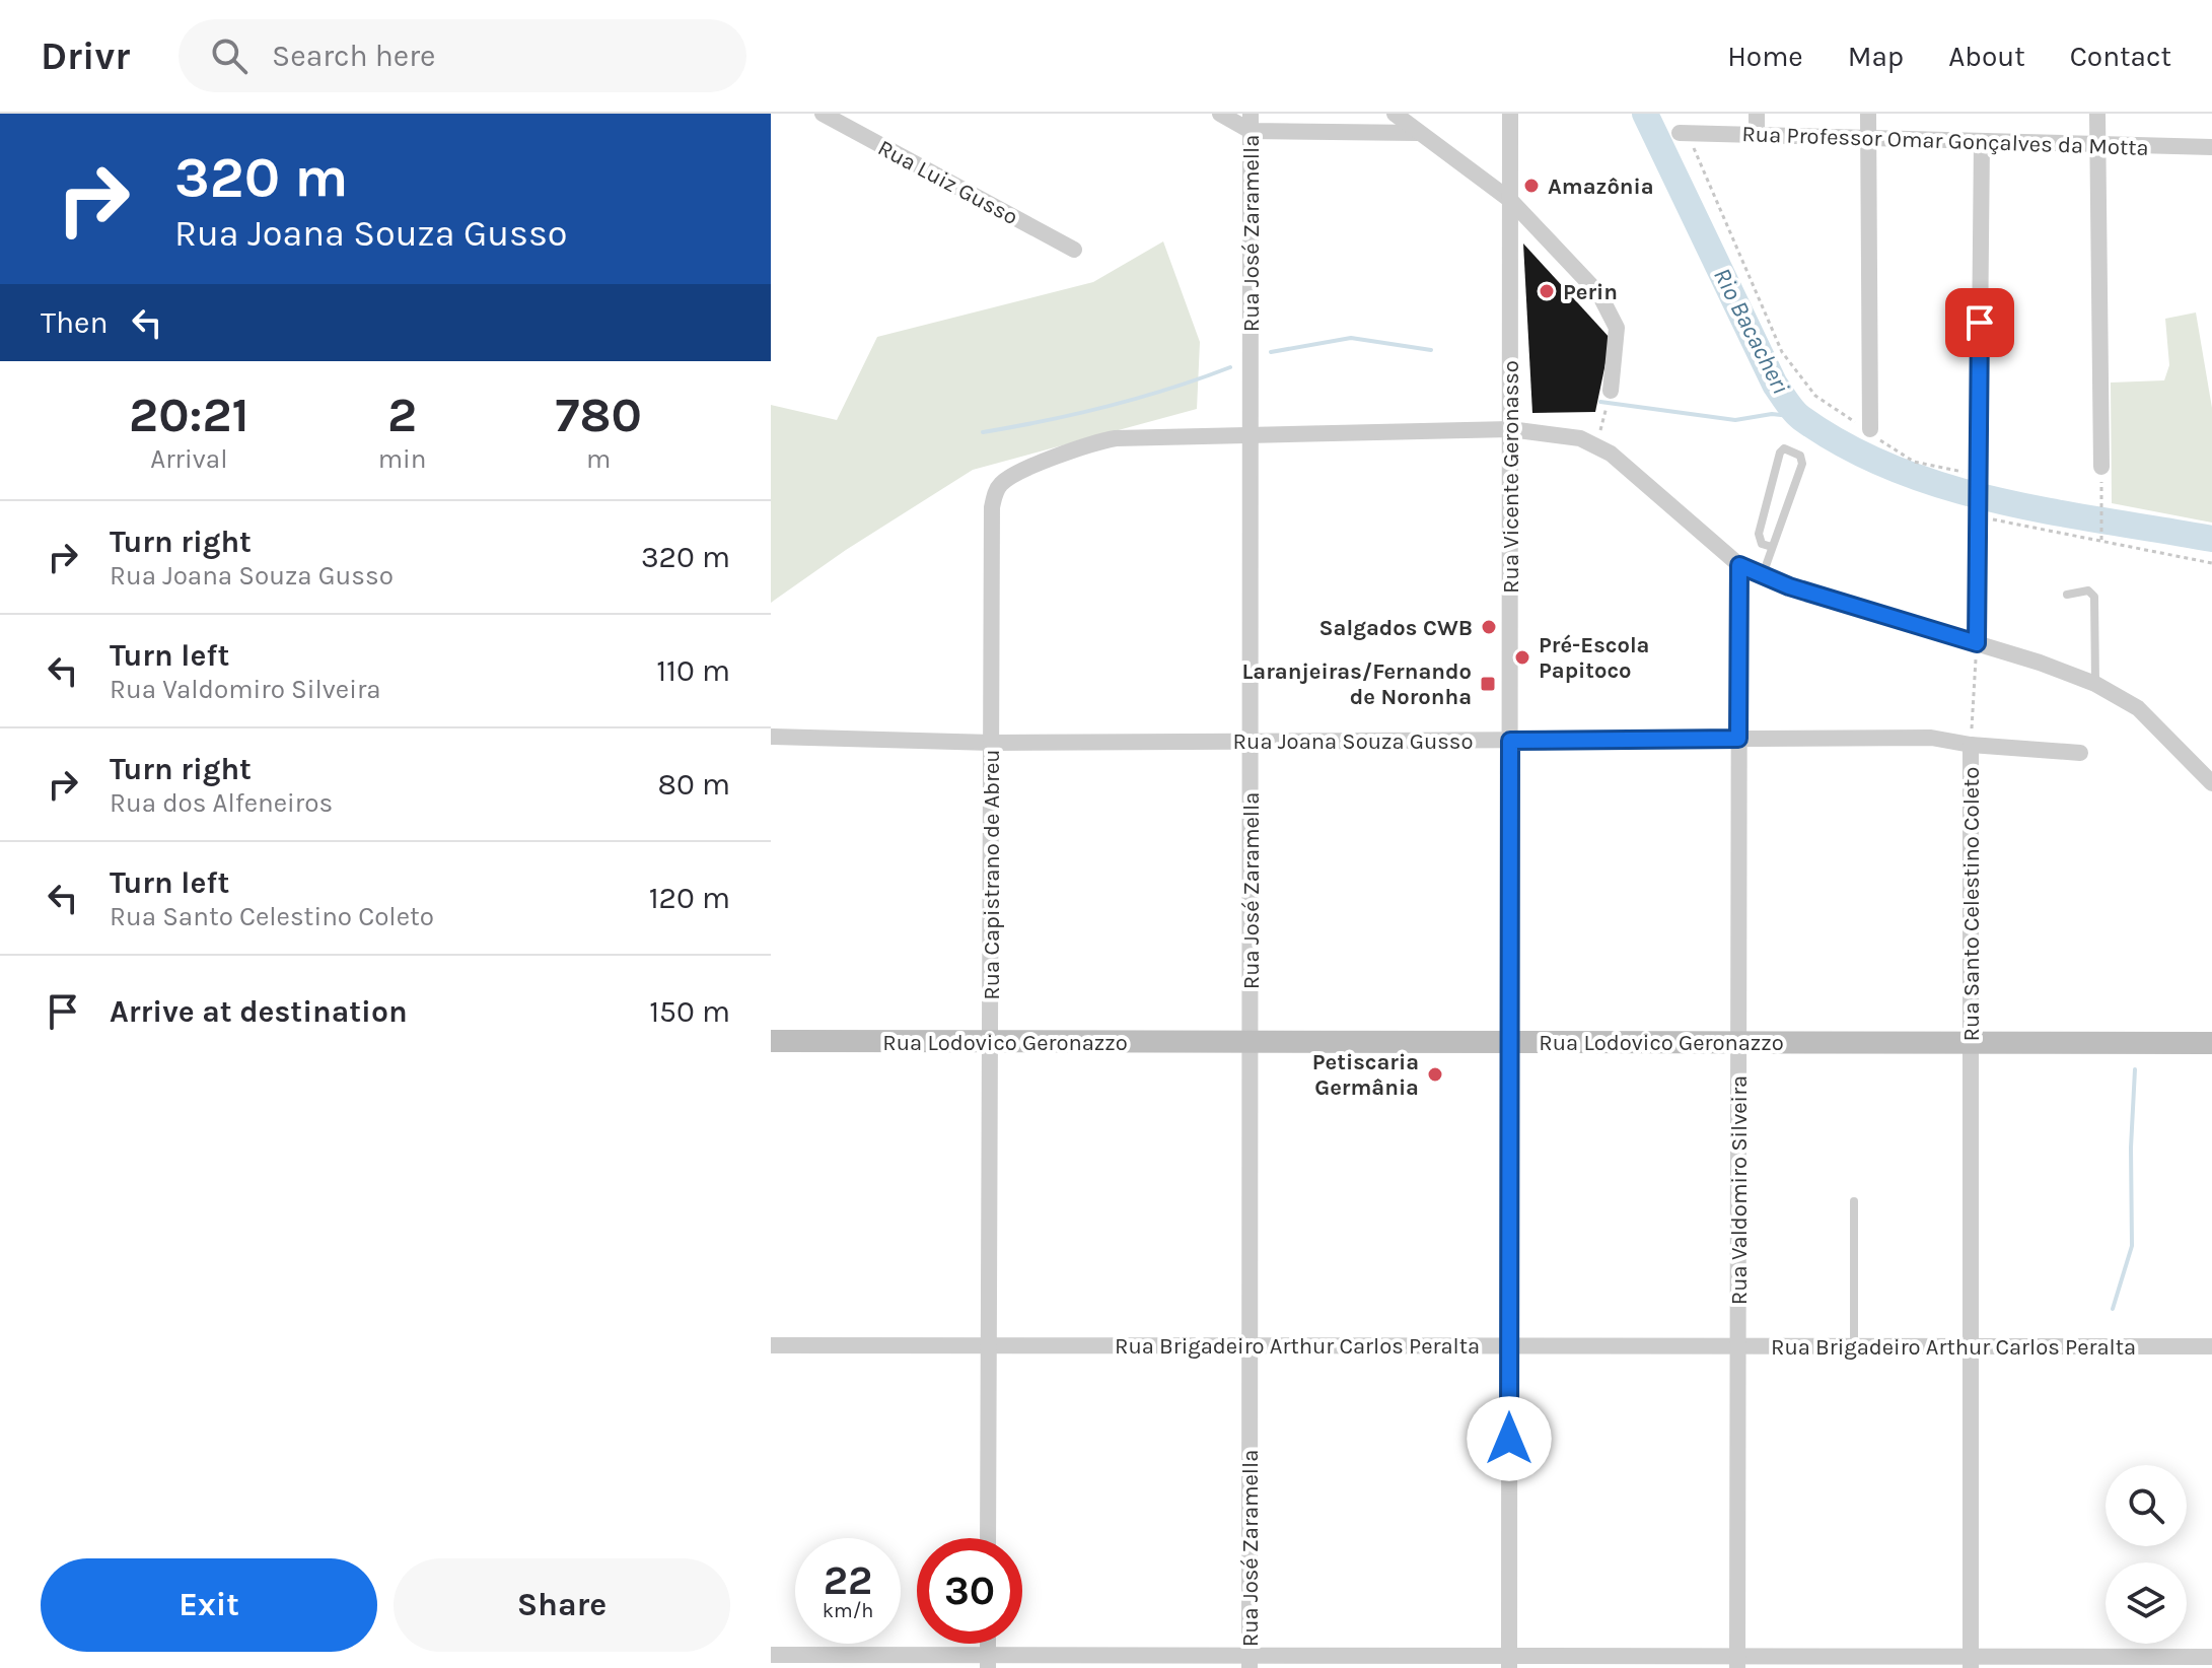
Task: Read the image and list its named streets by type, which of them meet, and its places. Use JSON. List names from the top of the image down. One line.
{"streets":{"main road":["Rua Lodovico Geronazzo"],"street":["Rua Professor Omar Gonçalves da Motta","Rua Luiz Gusso","Rua José Zaramella","Rua Vicente Geronasso","Rua Joana Souza Gusso","Rua Capistrano de Abreu","Rua Santo Celestino Coleto","Rua Valdomiro Silveira","Rua Brigadeiro Arthur Carlos Peralta"]},"crossings":[["Rua José Zaramella","Rua Joana Souza Gusso"],["Rua José Zaramella","Rua Capistrano de Abreu"],["Rua José Zaramella","Rua Lodovico Geronazzo"],["Rua José Zaramella","Rua Brigadeiro Arthur Carlos Peralta"],["Rua Vicente Geronasso","Rua Joana Souza Gusso"],["Rua Vicente Geronasso","Rua Lodovico Geronazzo"],["Rua Vicente Geronasso","Rua Brigadeiro Arthur Carlos Peralta"],["Rua Joana Souza Gusso","Rua Capistrano de Abreu"],["Rua Joana Souza Gusso","Rua Santo Celestino Coleto"],["Rua Joana Souza Gusso","Rua Valdomiro Silveira"],["Rua Capistrano de Abreu","Rua Lodovico Geronazzo"],["Rua Capistrano de Abreu","Rua Brigadeiro Arthur Carlos Peralta"],["Rua Santo Celestino Coleto","Rua Lodovico Geronazzo"],["Rua Santo Celestino Coleto","Rua Brigadeiro Arthur Carlos Peralta"],["Rua Lodovico Geronazzo","Rua Valdomiro Silveira"],["Rua Valdomiro Silveira","Rua Brigadeiro Arthur Carlos Peralta"]],"water":["Rio Bacacheri"],"places":{"other":["Amazônia","Perin","Salgados CWB","Pré-Escola Papitoco","Petiscaria Germânia"],"transit":["Laranjeiras/Fernando de Noronha"]},"page":{"header":"Drivr","search":"Search here","nav":["Home","Map","About","Contact"],"turn":["320 m","Rua Joana Souza Gusso"],"then":"Then","eta":["20:21","Arrival","2","min","780","m"],"list":[{"name":"Turn right","note":"Rua Joana Souza Gusso","value":"320 m"},{"name":"Turn left","note":"Rua Valdomiro Silveira","value":"110 m"},{"name":"Turn right","note":"Rua dos Alfeneiros","value":"80 m"},{"name":"Turn left","note":"Rua Santo Celestino Coleto","value":"120 m"},{"name":"Arrive at destination","value":"150 m"}],"speed":"22 km/h","limit":"30","buttons":["Exit","Share"]}}
